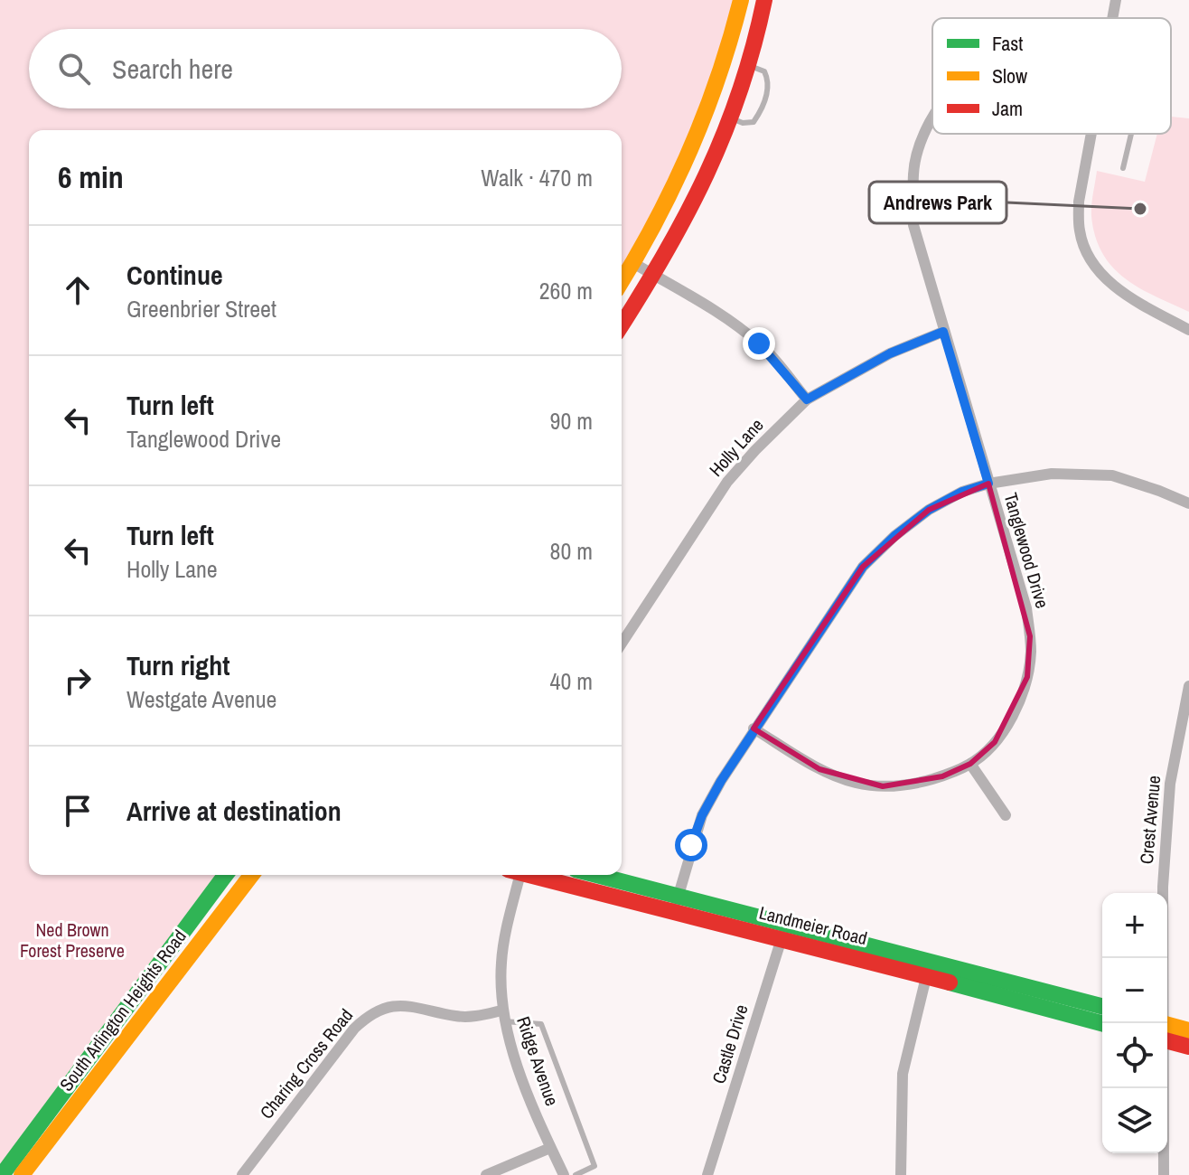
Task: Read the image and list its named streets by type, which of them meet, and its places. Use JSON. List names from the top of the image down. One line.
{"streets":{"main road":["Landmeier Road","South Arlington Heights Road"],"street":["Holly Lane","Tanglewood Drive","Crest Avenue","Castle Drive","Ridge Avenue","Charing Cross Road"]},"crossings":[["Holly Lane","Tanglewood Drive"],["Landmeier Road","Castle Drive"],["Ridge Avenue","Charing Cross Road"]],"parks":["Ned Brown Forest Preserve"],"places":["Andrews Park"],"legend":["Fast","Slow","Jam"],"page":{"search":"Search here","heading":["6 min","Walk · 470 m"],"list":[["Continue","Greenbrier Street","260 m"],["Turn left","Tanglewood Drive","90 m"],["Turn left","Holly Lane","80 m"],["Turn right","Westgate Avenue","40 m"],"Arrive at destination"],"map_buttons":["+","−"]}}
